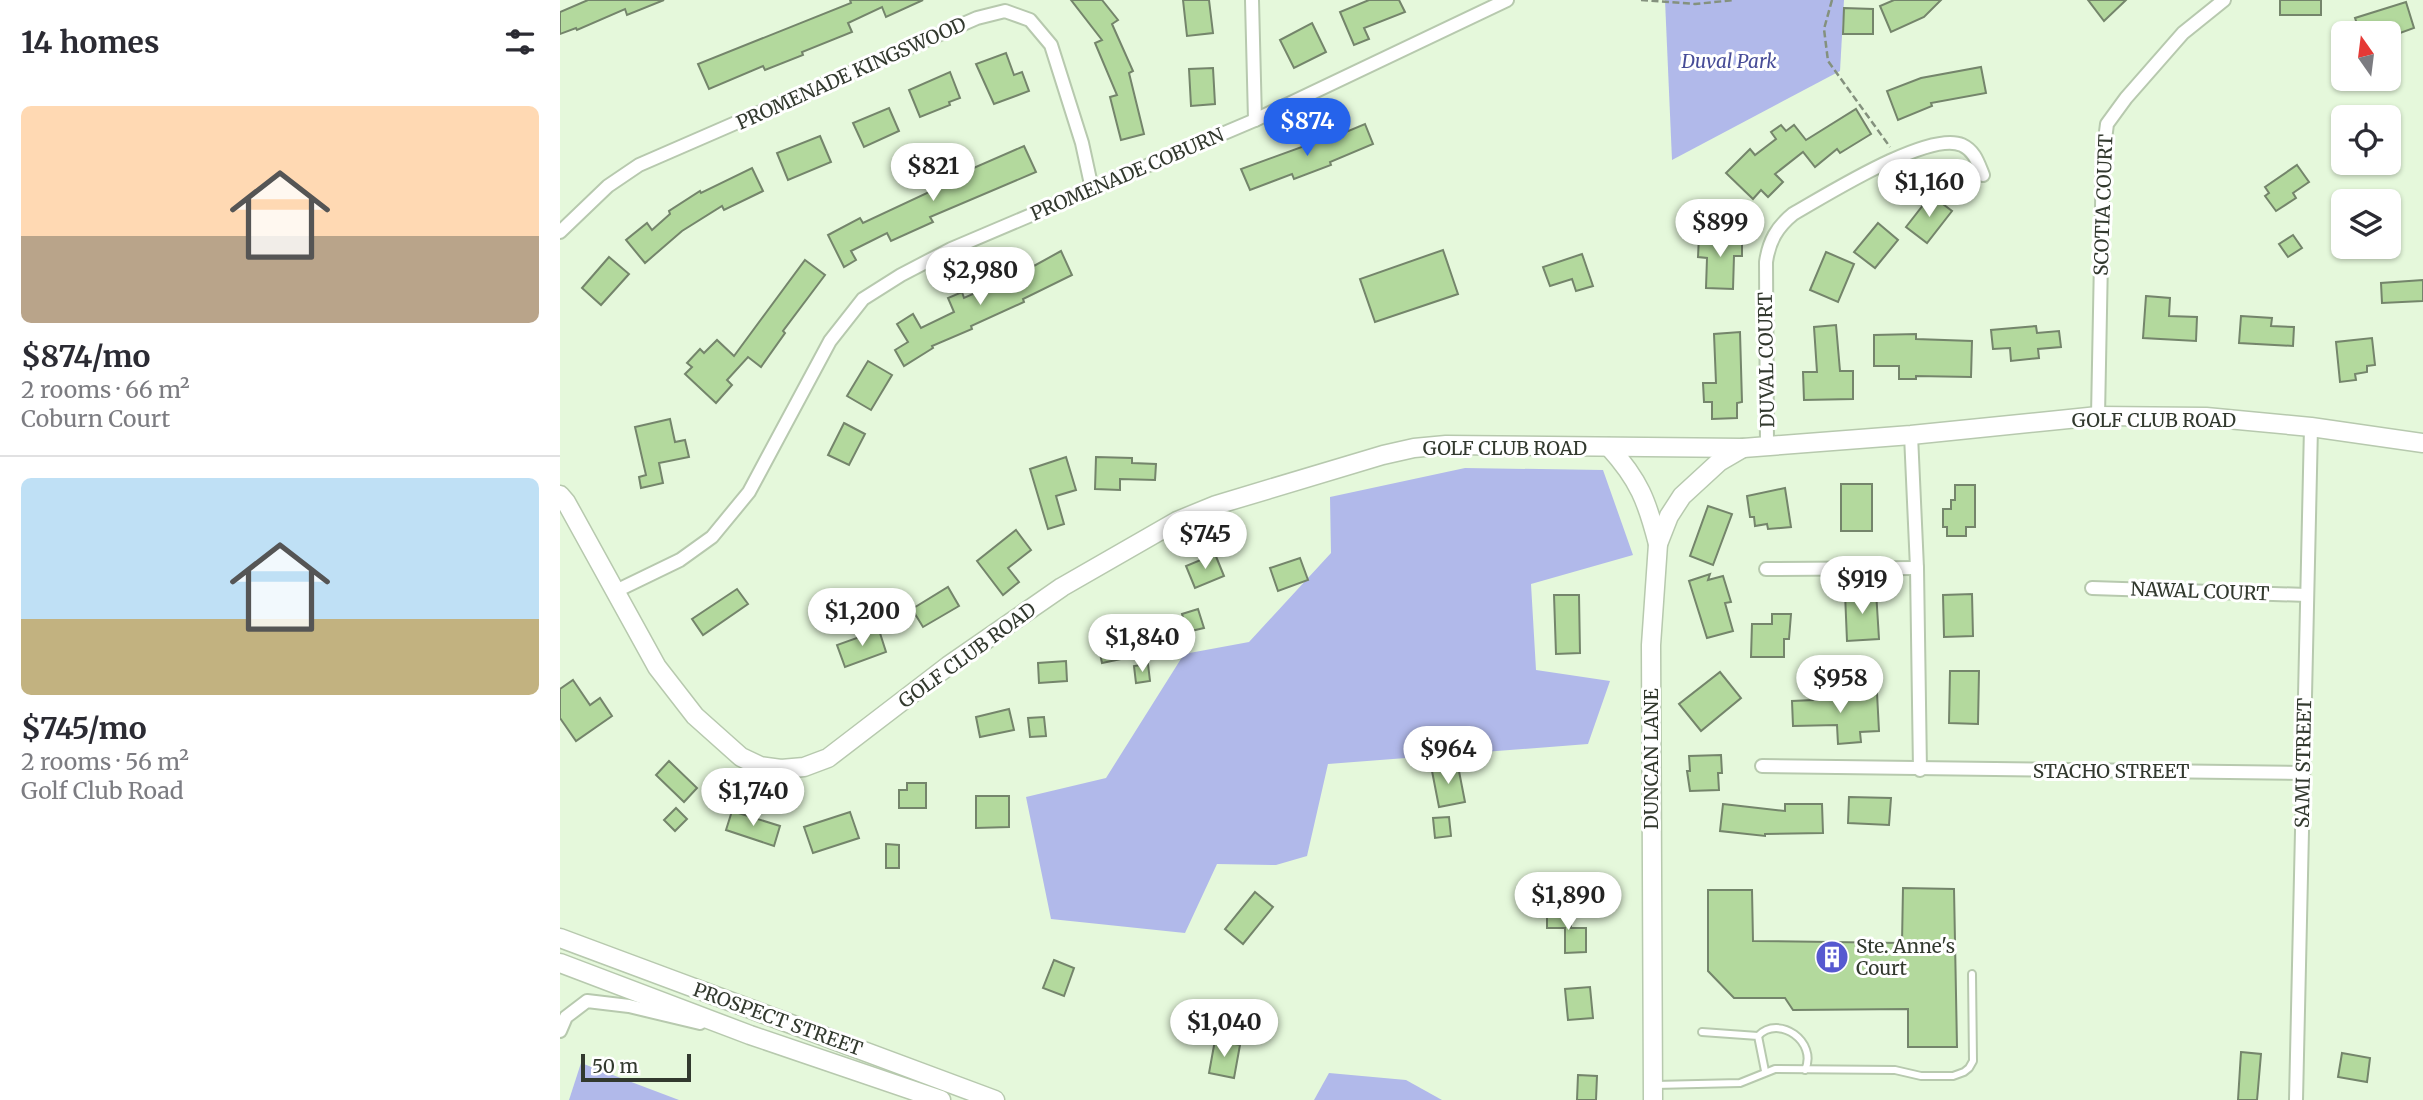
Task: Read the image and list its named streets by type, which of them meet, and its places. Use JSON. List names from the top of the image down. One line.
{"streets":{"street":["PROMENADE KINGSWOOD","PROMENADE COBURN","SCOTIA COURT","DUVAL COURT","GOLF CLUB ROAD","NAWAL COURT","DUNCAN LANE","SAMI STREET","STACHO STREET","PROSPECT STREET"]},"crossings":[["PROMENADE KINGSWOOD","PROMENADE COBURN"],["PROMENADE COBURN","GOLF CLUB ROAD"],["SCOTIA COURT","GOLF CLUB ROAD"],["DUVAL COURT","GOLF CLUB ROAD"],["GOLF CLUB ROAD","SAMI STREET"],["NAWAL COURT","SAMI STREET"],["SAMI STREET","STACHO STREET"]],"parks":["Duval Park"],"places":{"building":["Ste. Anne's Court"]},"scale_bar":"50 m","north":"top","page":{"heading":"14 homes","list":[{"name":"$874/mo","note":"2 rooms · 66 m² · Coburn Court"},{"name":"$745/mo","note":"2 rooms · 56 m² · Golf Club Road"}],"price":["$874","$821","$1,160","$899","$2,980","$745","$919","$1,200","$1,840","$958","$964","$1,740","$1,890","$1,040"],"scale":"50 m"}}
